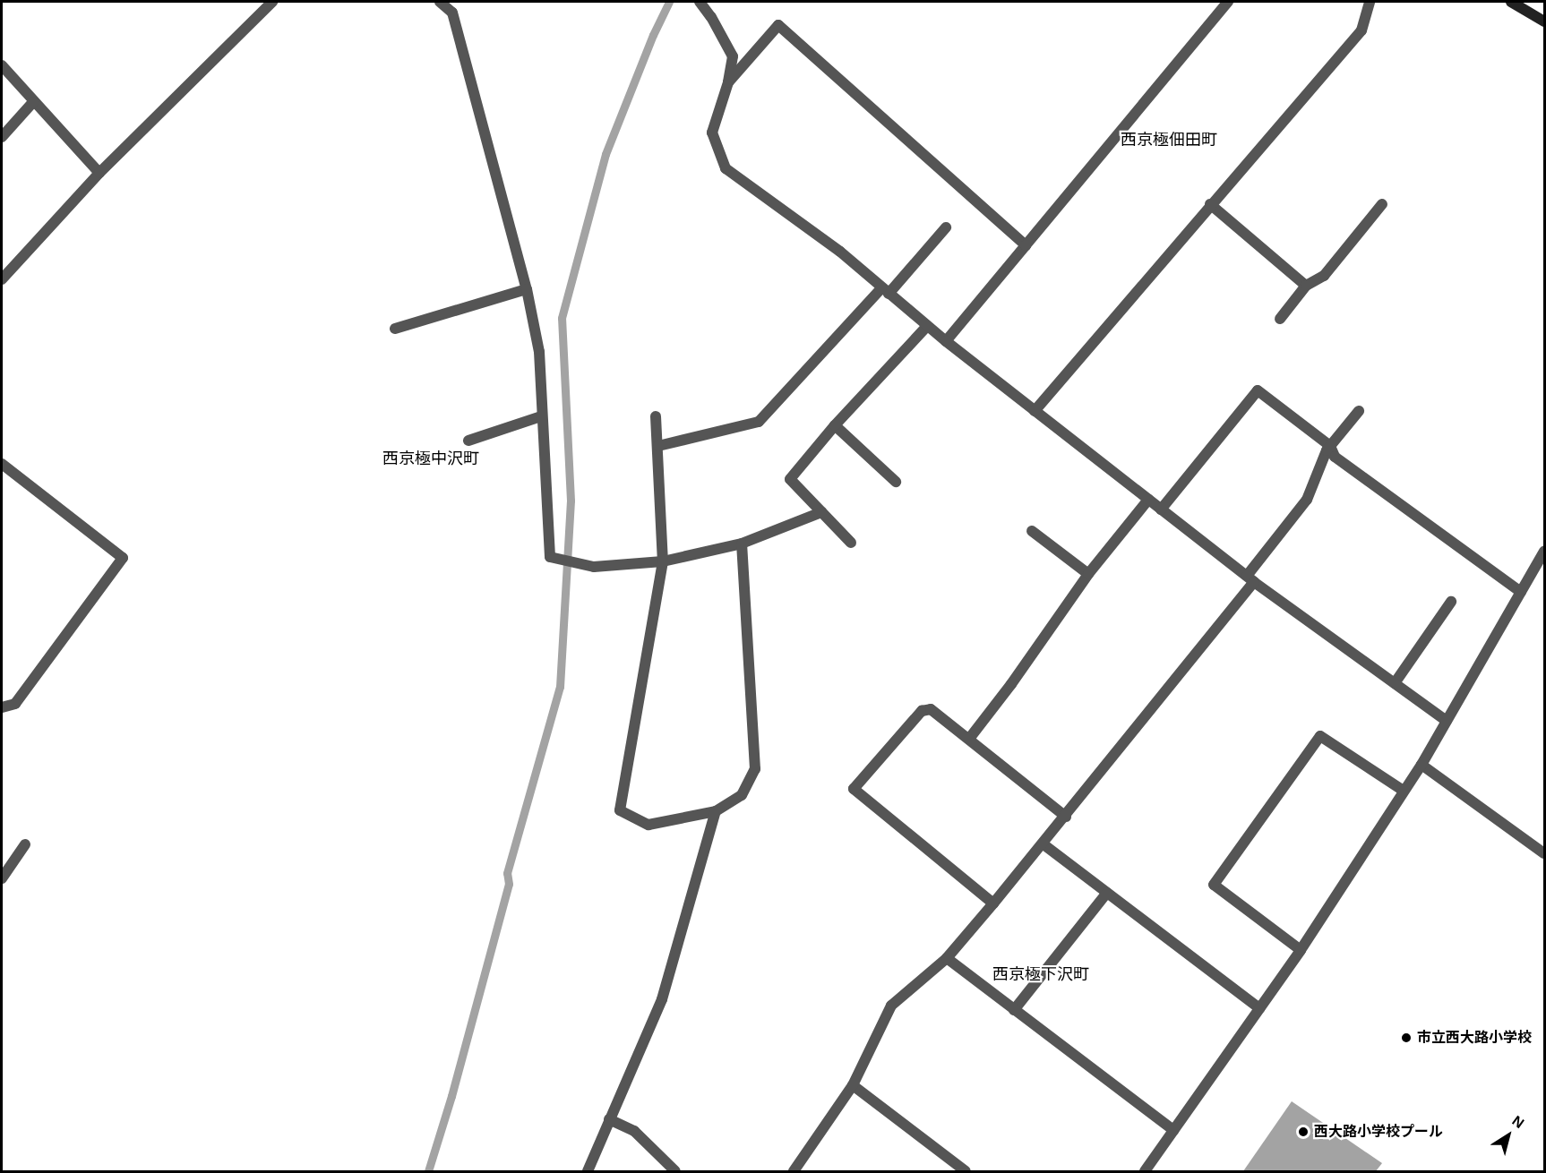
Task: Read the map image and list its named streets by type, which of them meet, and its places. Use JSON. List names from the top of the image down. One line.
{"districts":["西京極佃田町","西京極中沢町","西京極下沢町"],"places":["市立西大路小学校","西大路小学校プール"],"north":"top right"}
